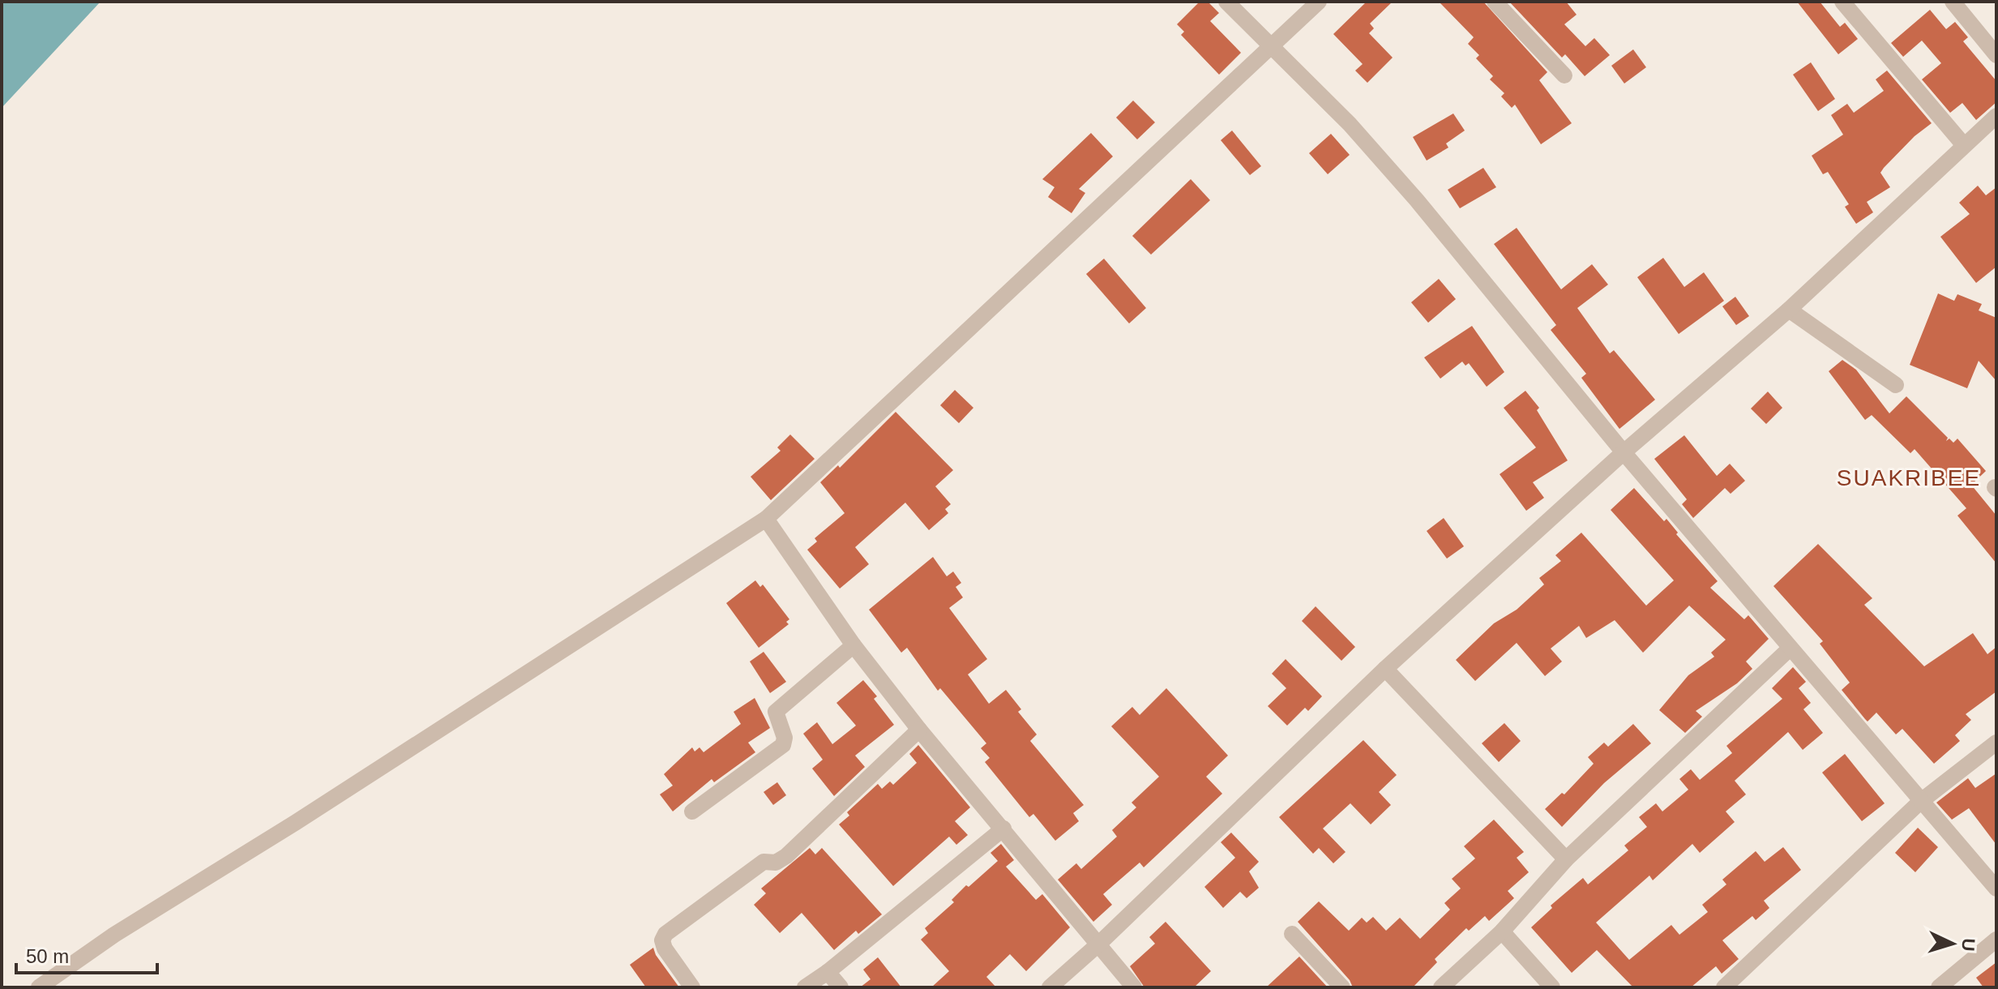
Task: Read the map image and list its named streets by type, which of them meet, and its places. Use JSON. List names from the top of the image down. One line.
{"districts":["SUAKRIBEE"],"scale_bar":"50 m","north":"right"}
